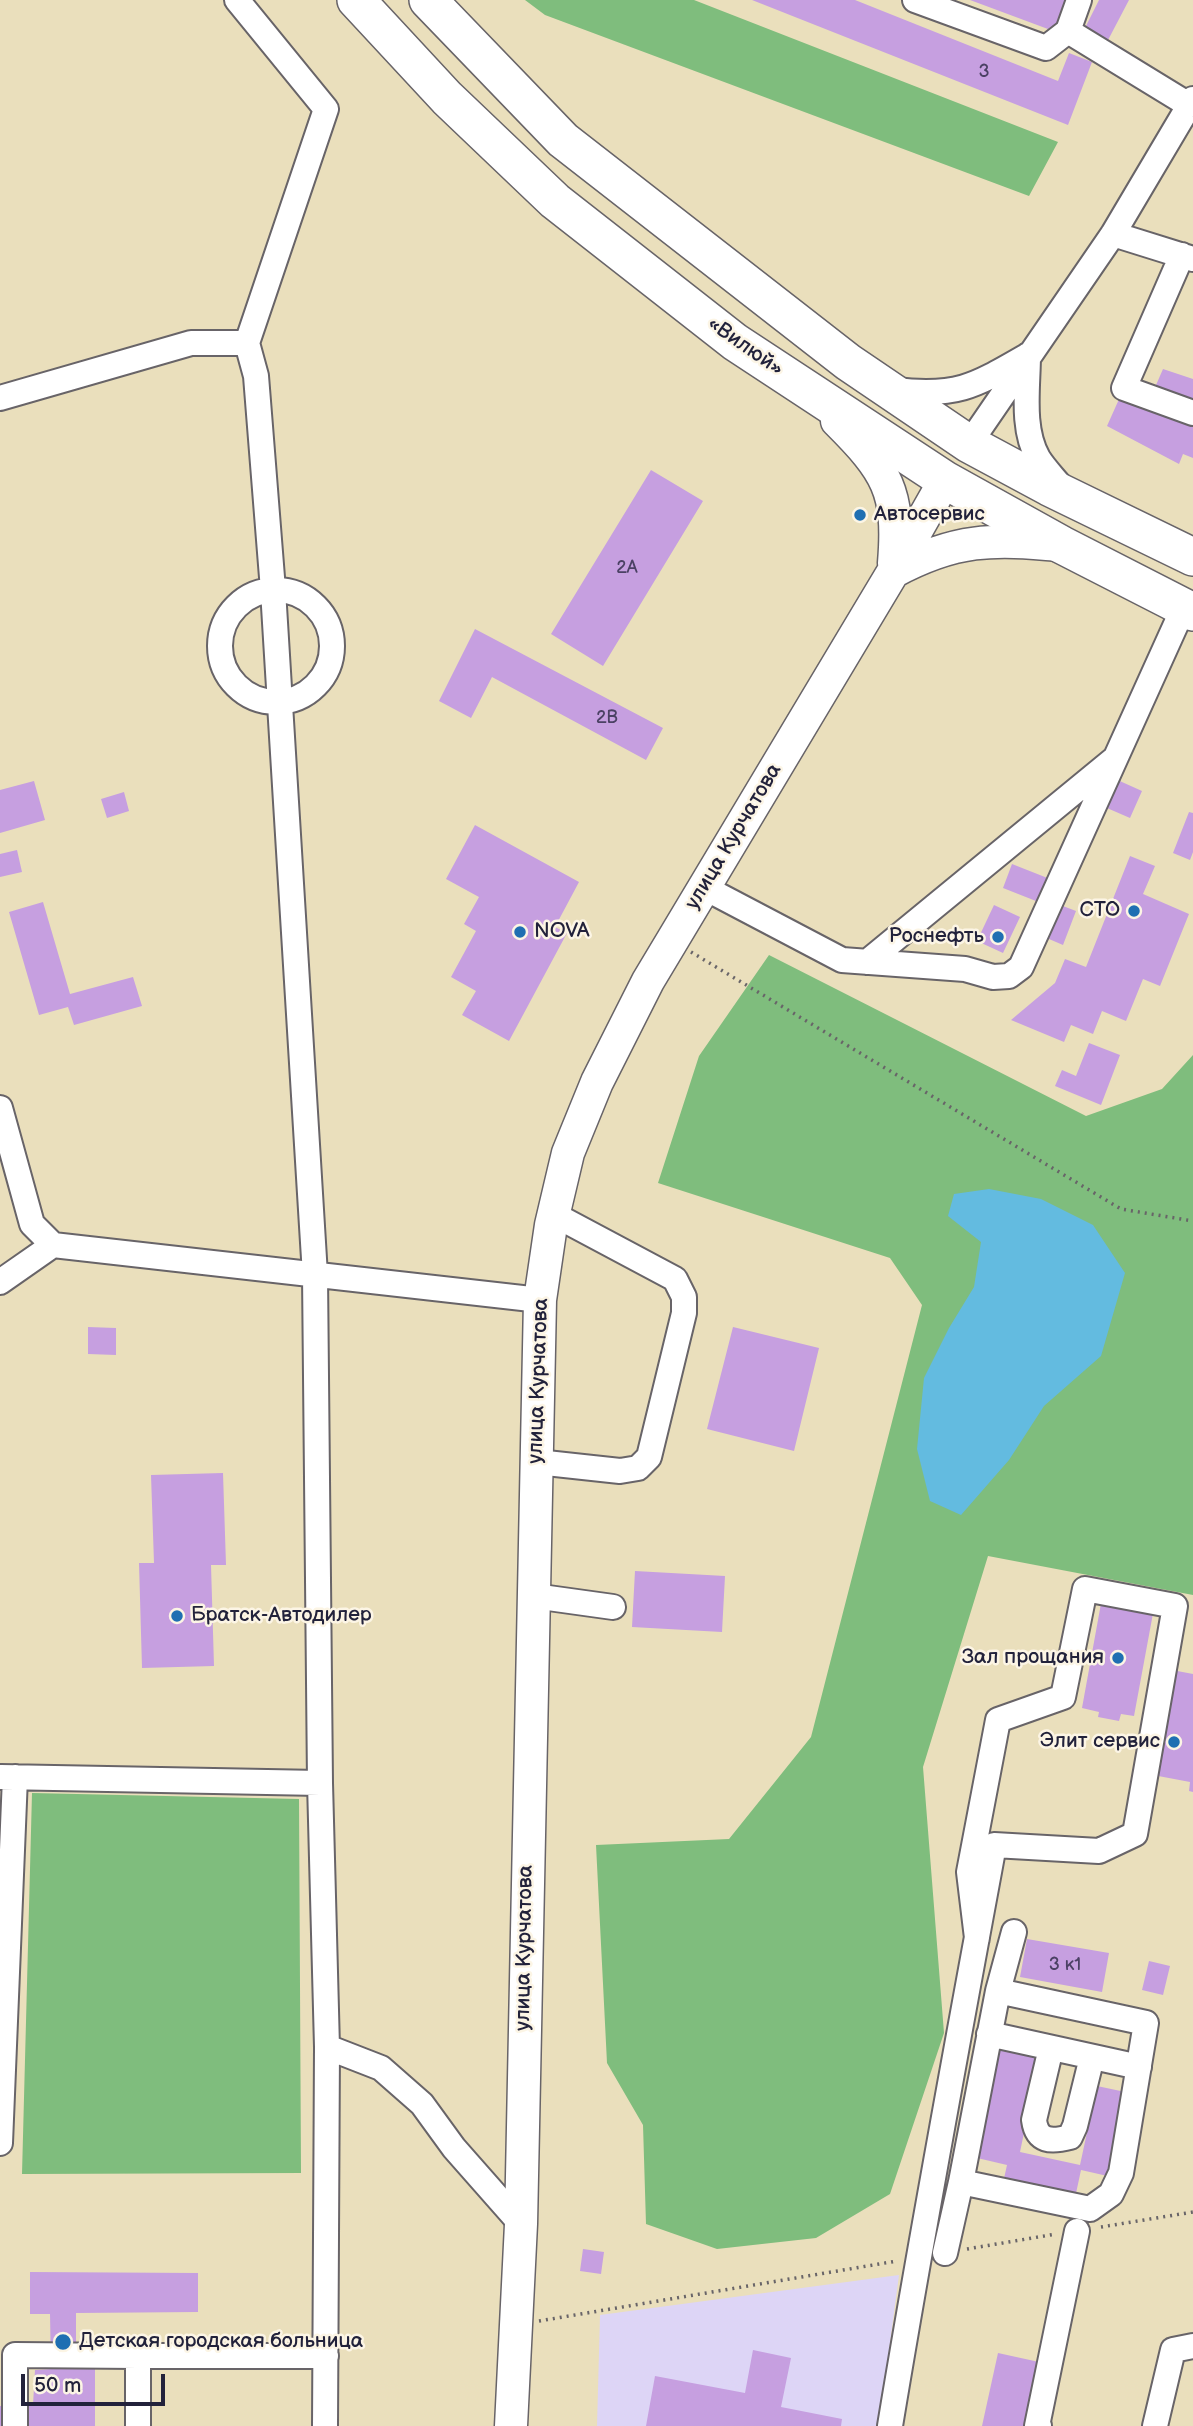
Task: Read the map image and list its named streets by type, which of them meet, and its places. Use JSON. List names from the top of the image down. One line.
{"streets":{"highway":["«Вилюй»","улица Курчатова"]},"crossings":[["«Вилюй»","улица Курчатова"]],"places":["Автосервис","СТО","NOVA","Роснефть","Братск-Автодилер","Зал прощания","Элит сервис","Детская городская больница"],"house_numbers":["3","2А","2В","3 к1"],"scale_bar":"50 m"}
